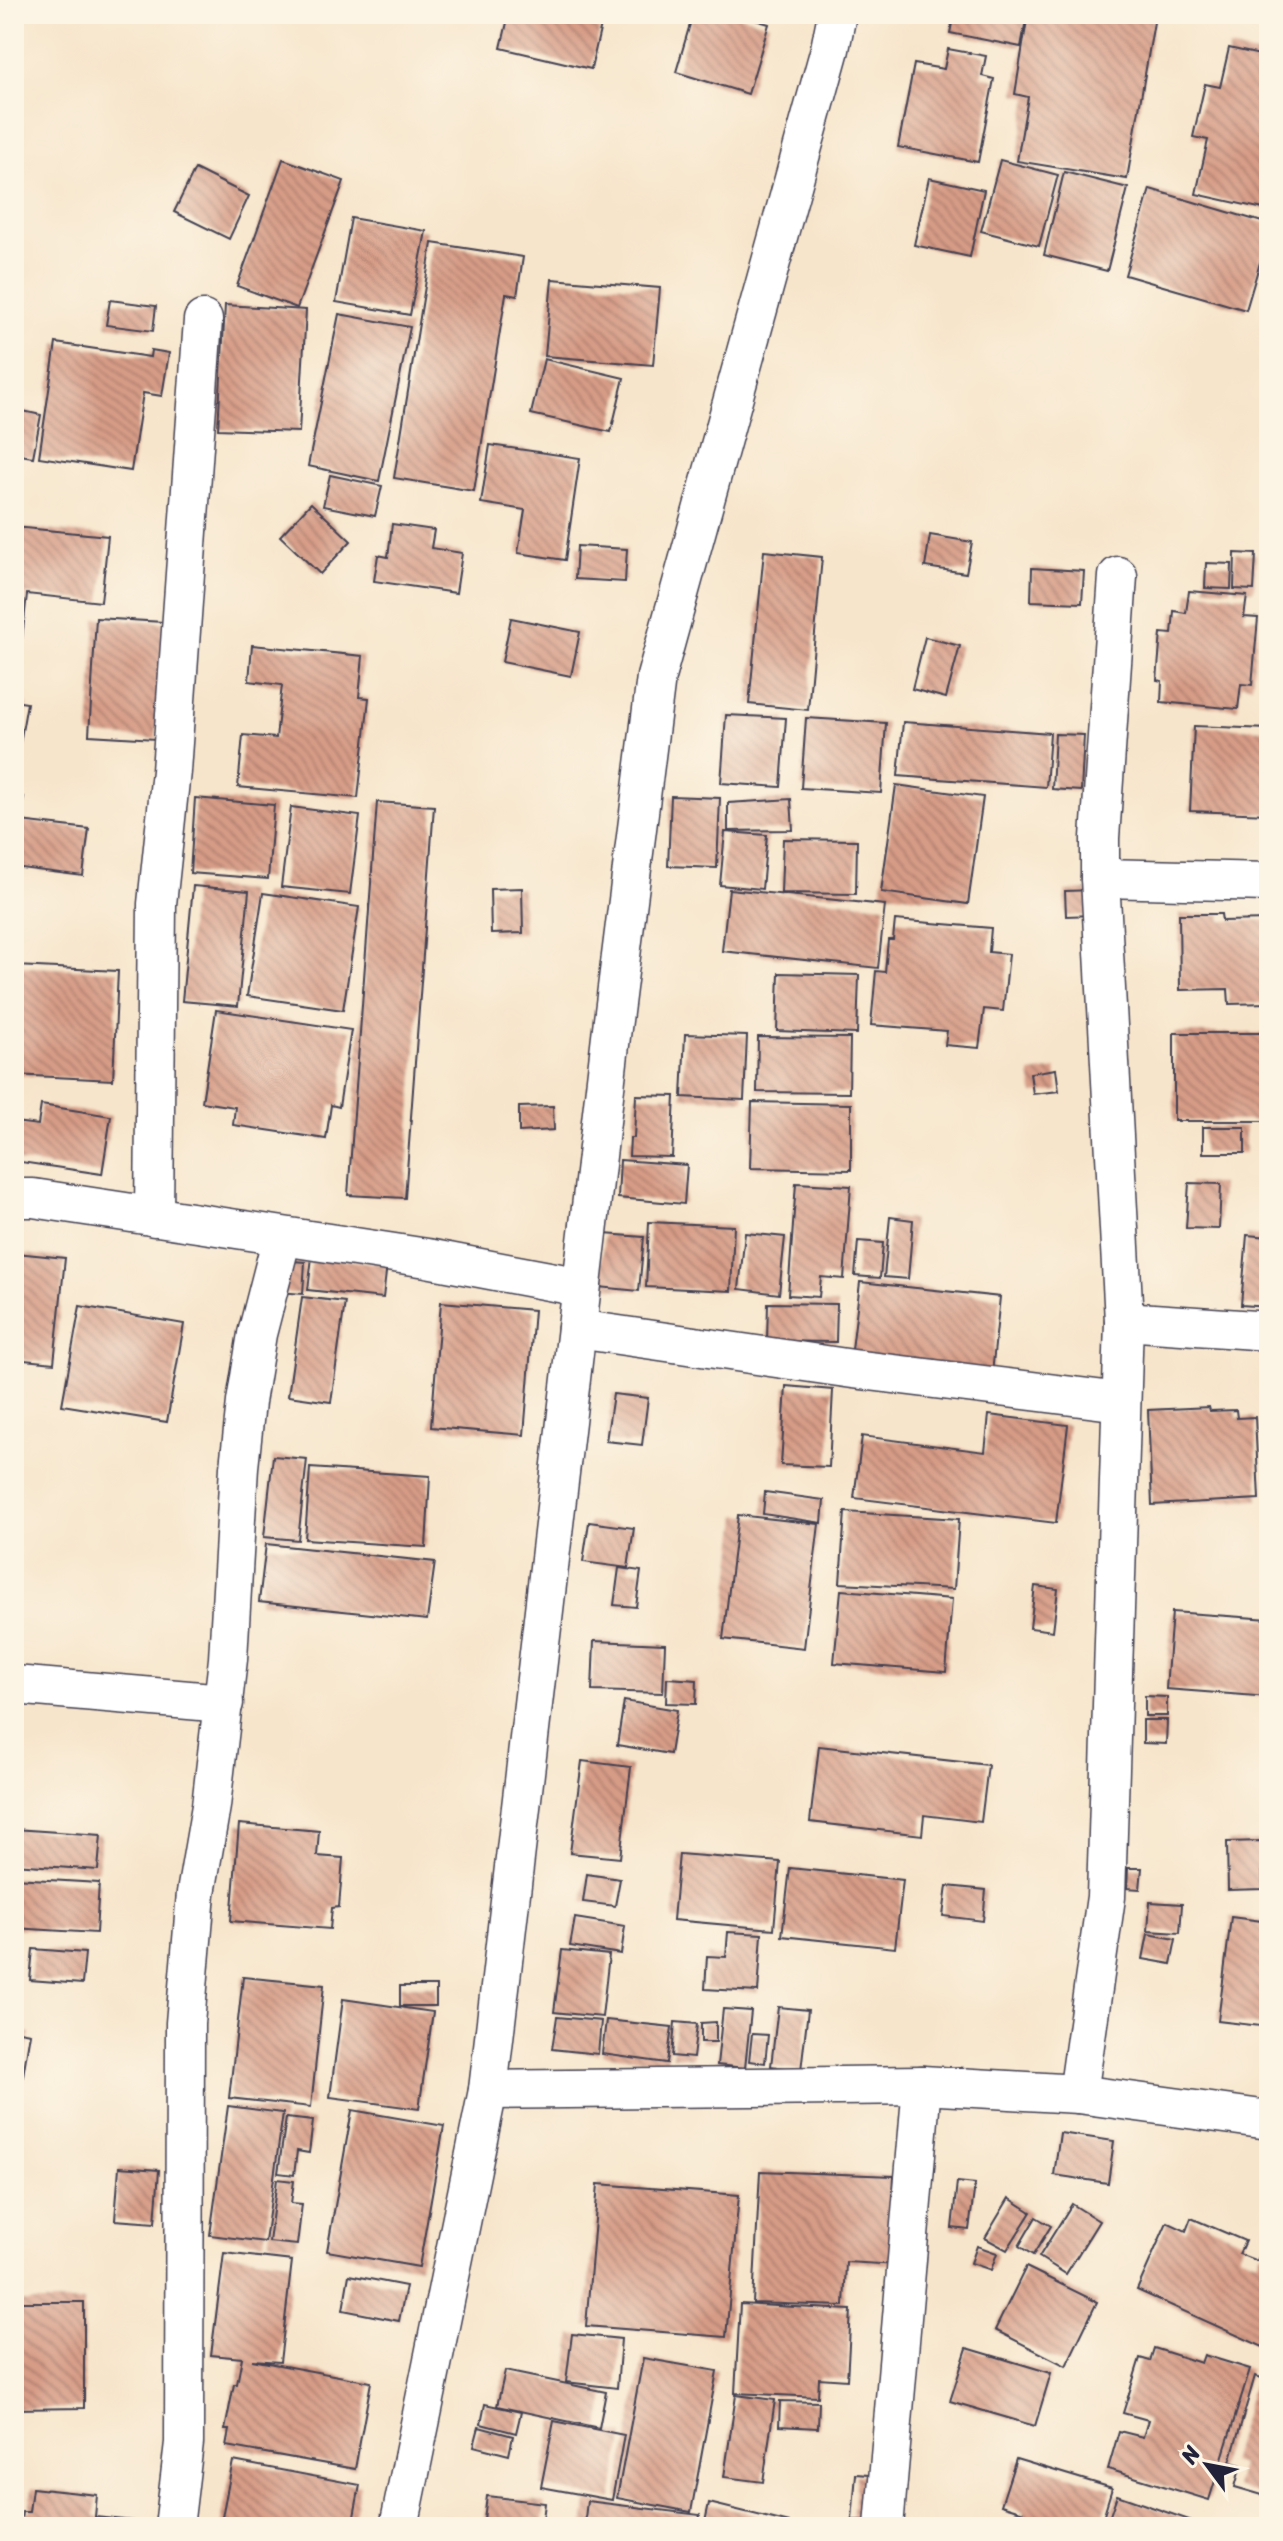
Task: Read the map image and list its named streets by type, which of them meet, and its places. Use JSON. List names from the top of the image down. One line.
{"north":"top left"}
